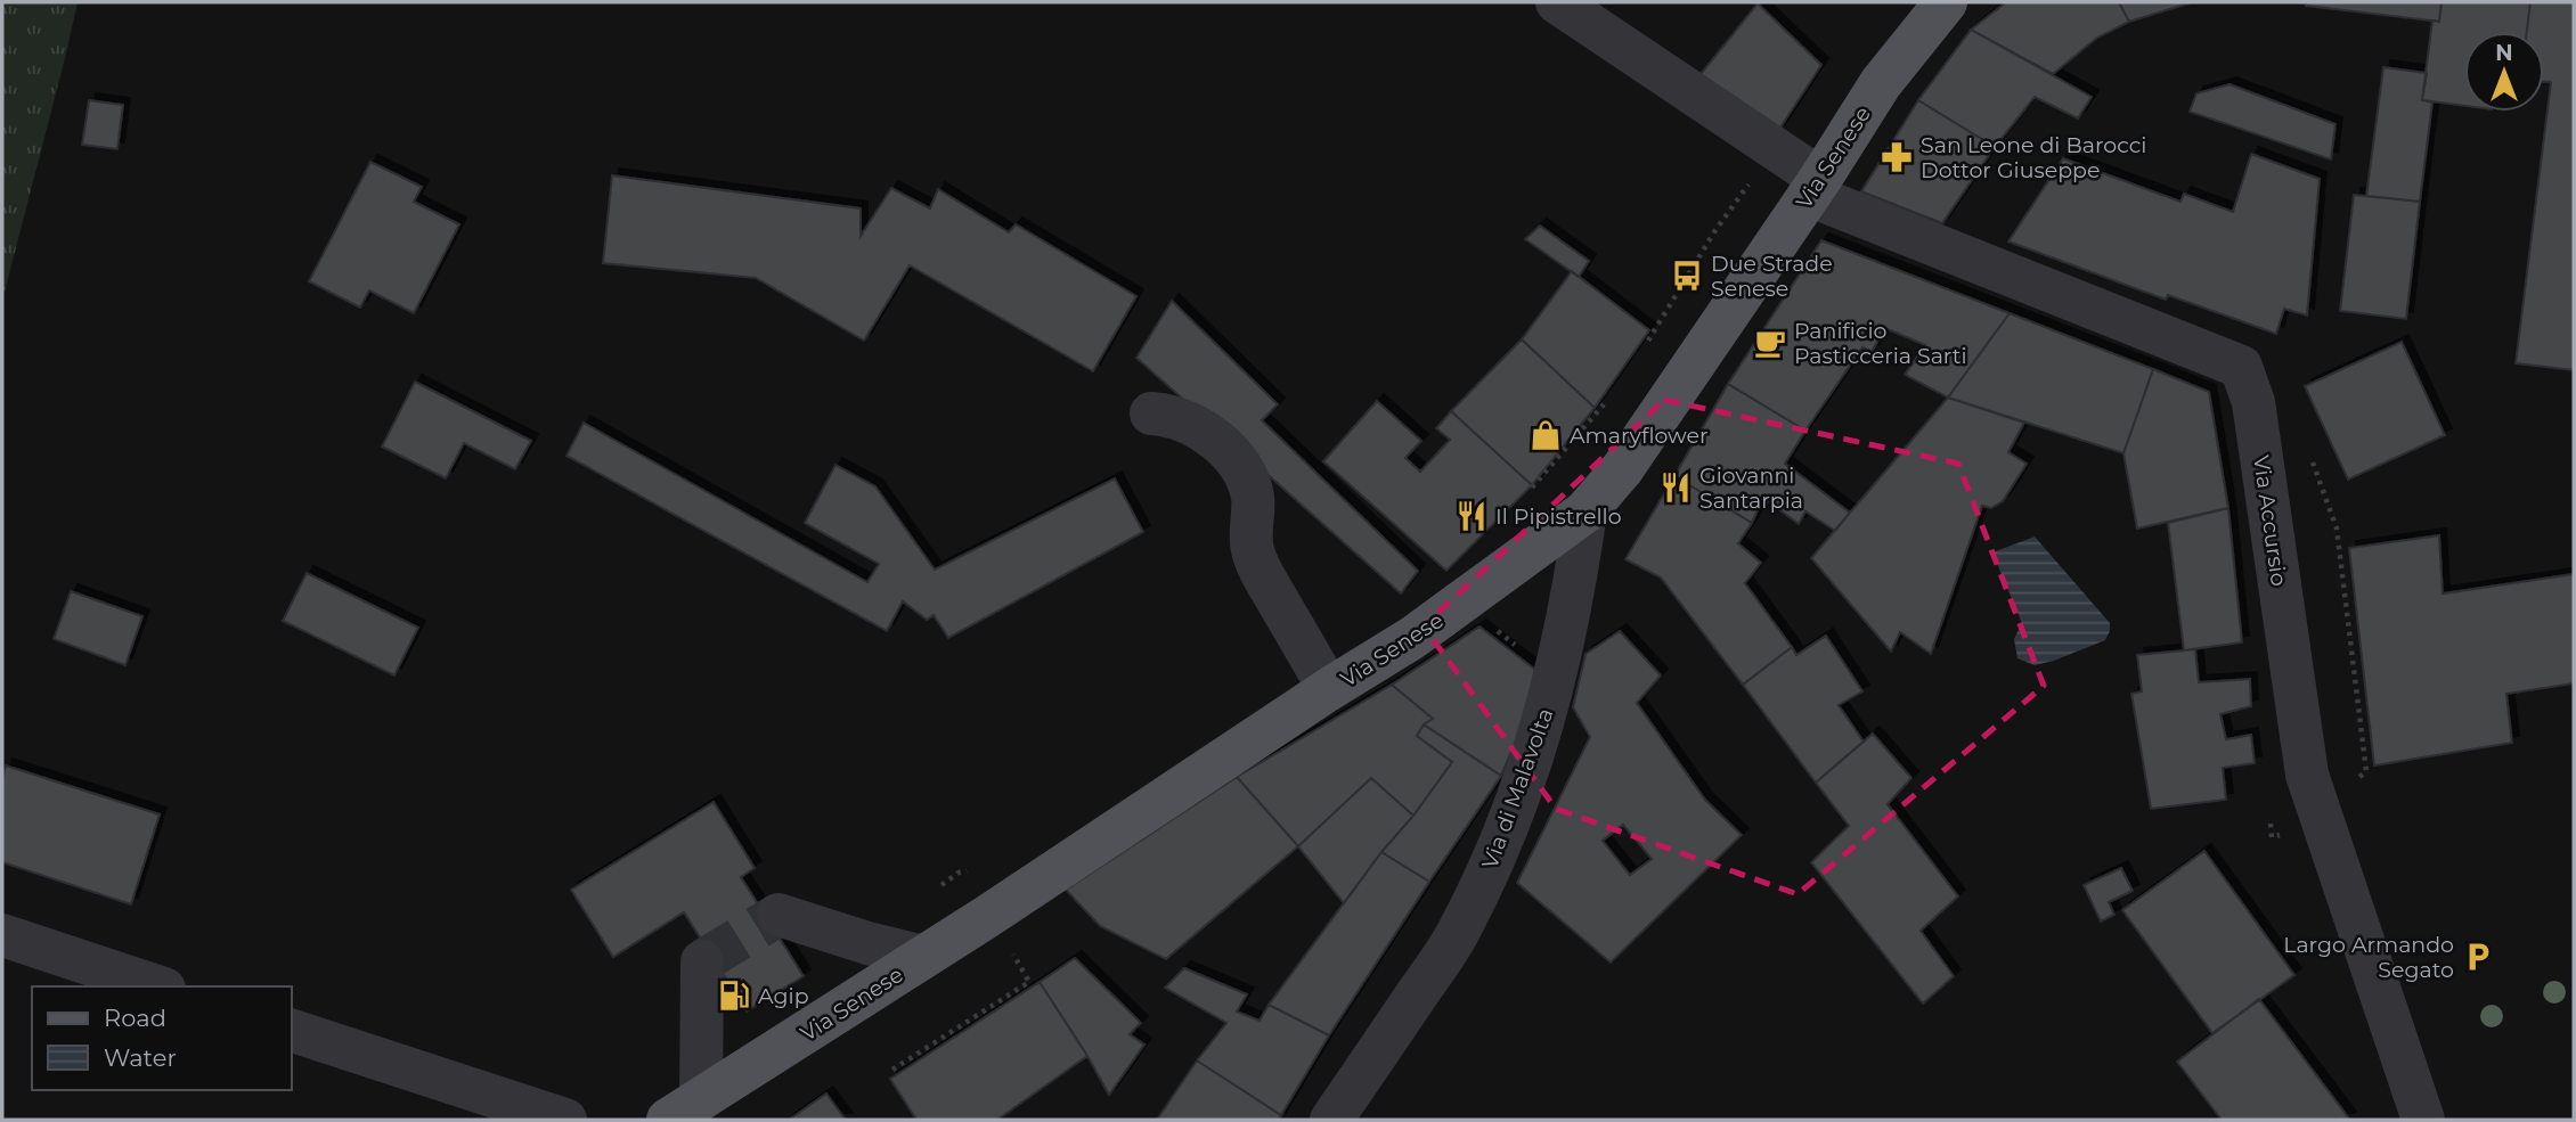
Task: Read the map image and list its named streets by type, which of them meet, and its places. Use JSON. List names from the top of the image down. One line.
{"streets":{"main road":["Via Senese"],"street":["Via Accursio","Via di Malavolta"]},"crossings":[["Via Senese","Via Accursio"],["Via Senese","Via di Malavolta"]],"places":{"pharmacy":["San Leone di Barocci Dottor Giuseppe"],"bus stop":["Due Strade Senese"],"cafe":["Panificio Pasticceria Sarti"],"shop":["Amaryflower"],"restaurant":["Giovanni Santarpia","Il Pipistrello"],"parking":["Largo Armando Segato"],"fuel station":["Agip"]},"legend":["Road","Water"],"north":"top"}
